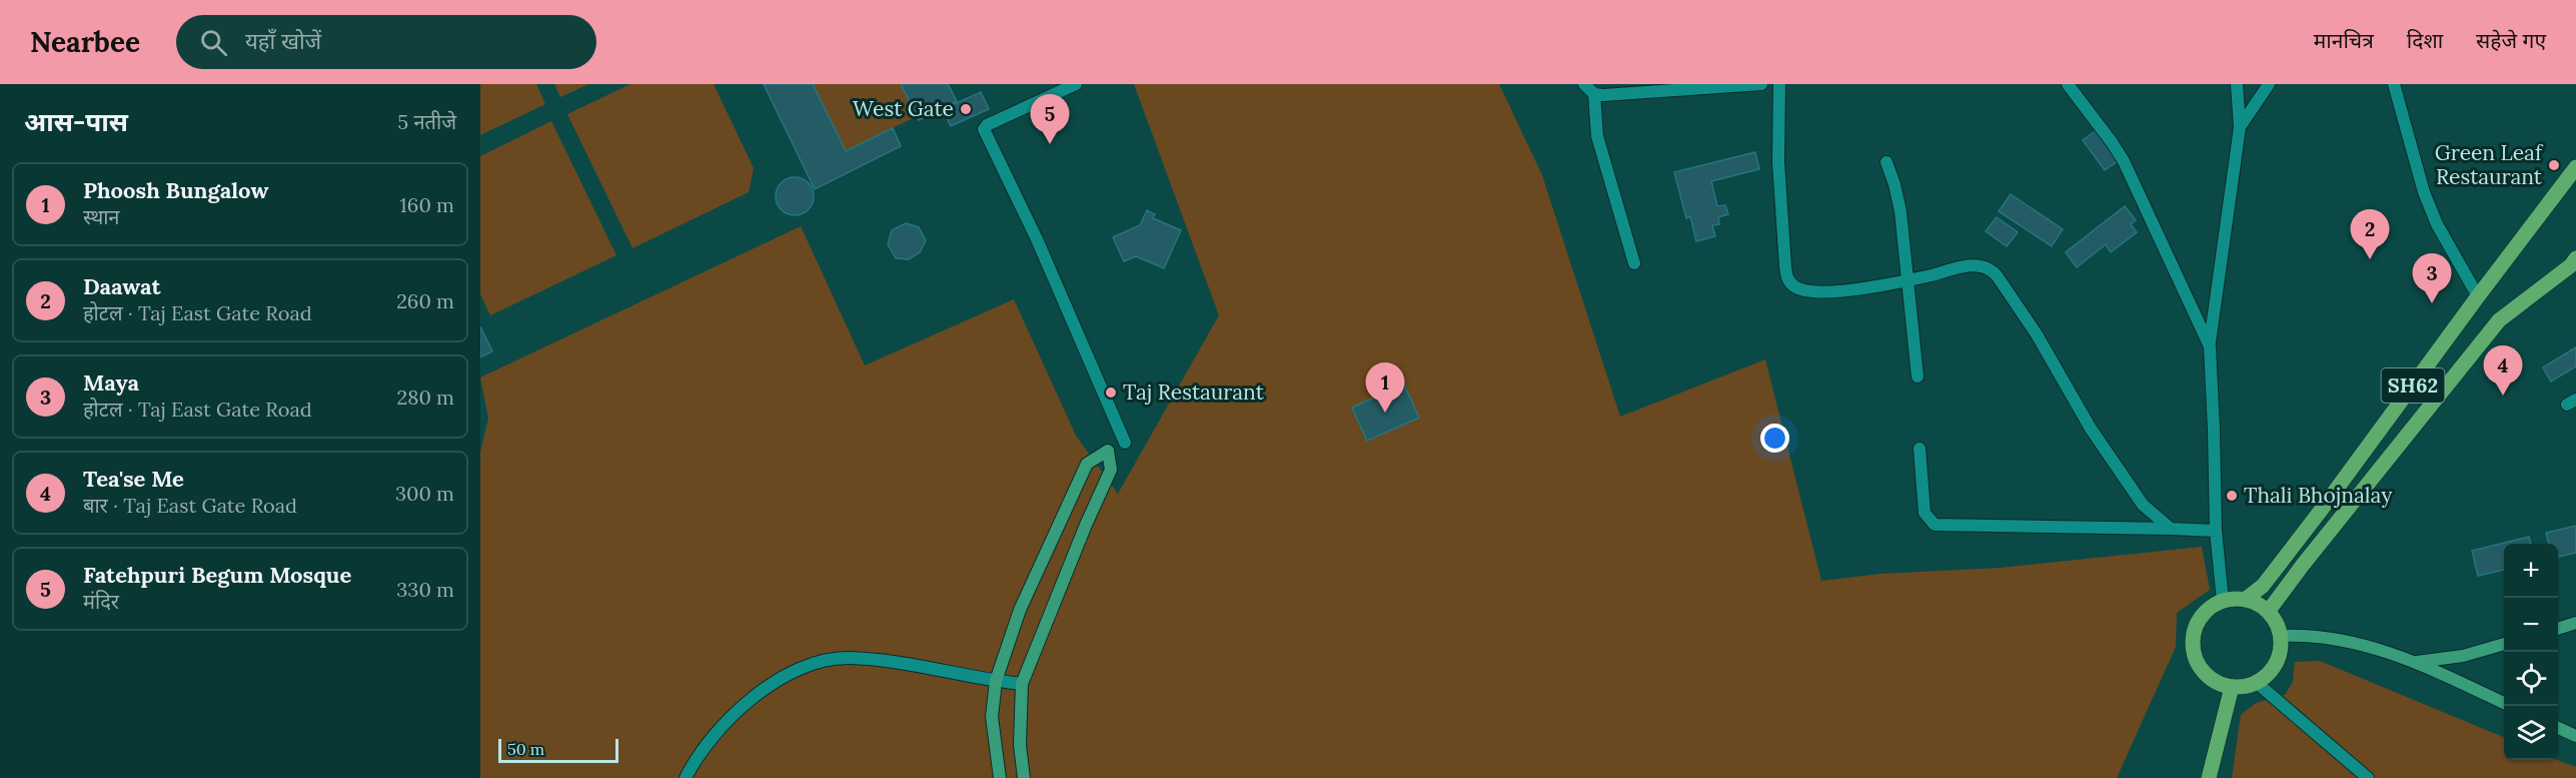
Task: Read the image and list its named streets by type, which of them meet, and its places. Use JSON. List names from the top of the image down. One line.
{"streets":{"main road":["SH62"]},"places":["West Gate","Green Leaf Restaurant","Taj Restaurant","Thali Bhojnalay"],"scale_bar":"50 m","page":{"header":"Nearbee","search":"यहाँ खोजें","nav":["मानचित्र","दिशा","सहेजे गए"],"heading":["आस-पास","5 नतीजे"],"pins":["5","2","3","4","1"],"list":[{"mark":"1","name":"Phoosh Bungalow","note":"स्थान","value":"160 m"},{"mark":"2","name":"Daawat","note":"होटल · Taj East Gate Road","value":"260 m"},{"mark":"3","name":"Maya","note":"होटल · Taj East Gate Road","value":"280 m"},{"mark":"4","name":"Tea'se Me","note":"बार · Taj East Gate Road","value":"300 m"},{"mark":"5","name":"Fatehpuri Begum Mosque","note":"मंदिर","value":"330 m"}],"map_buttons":["+","−"],"scale":"50 m"}}
